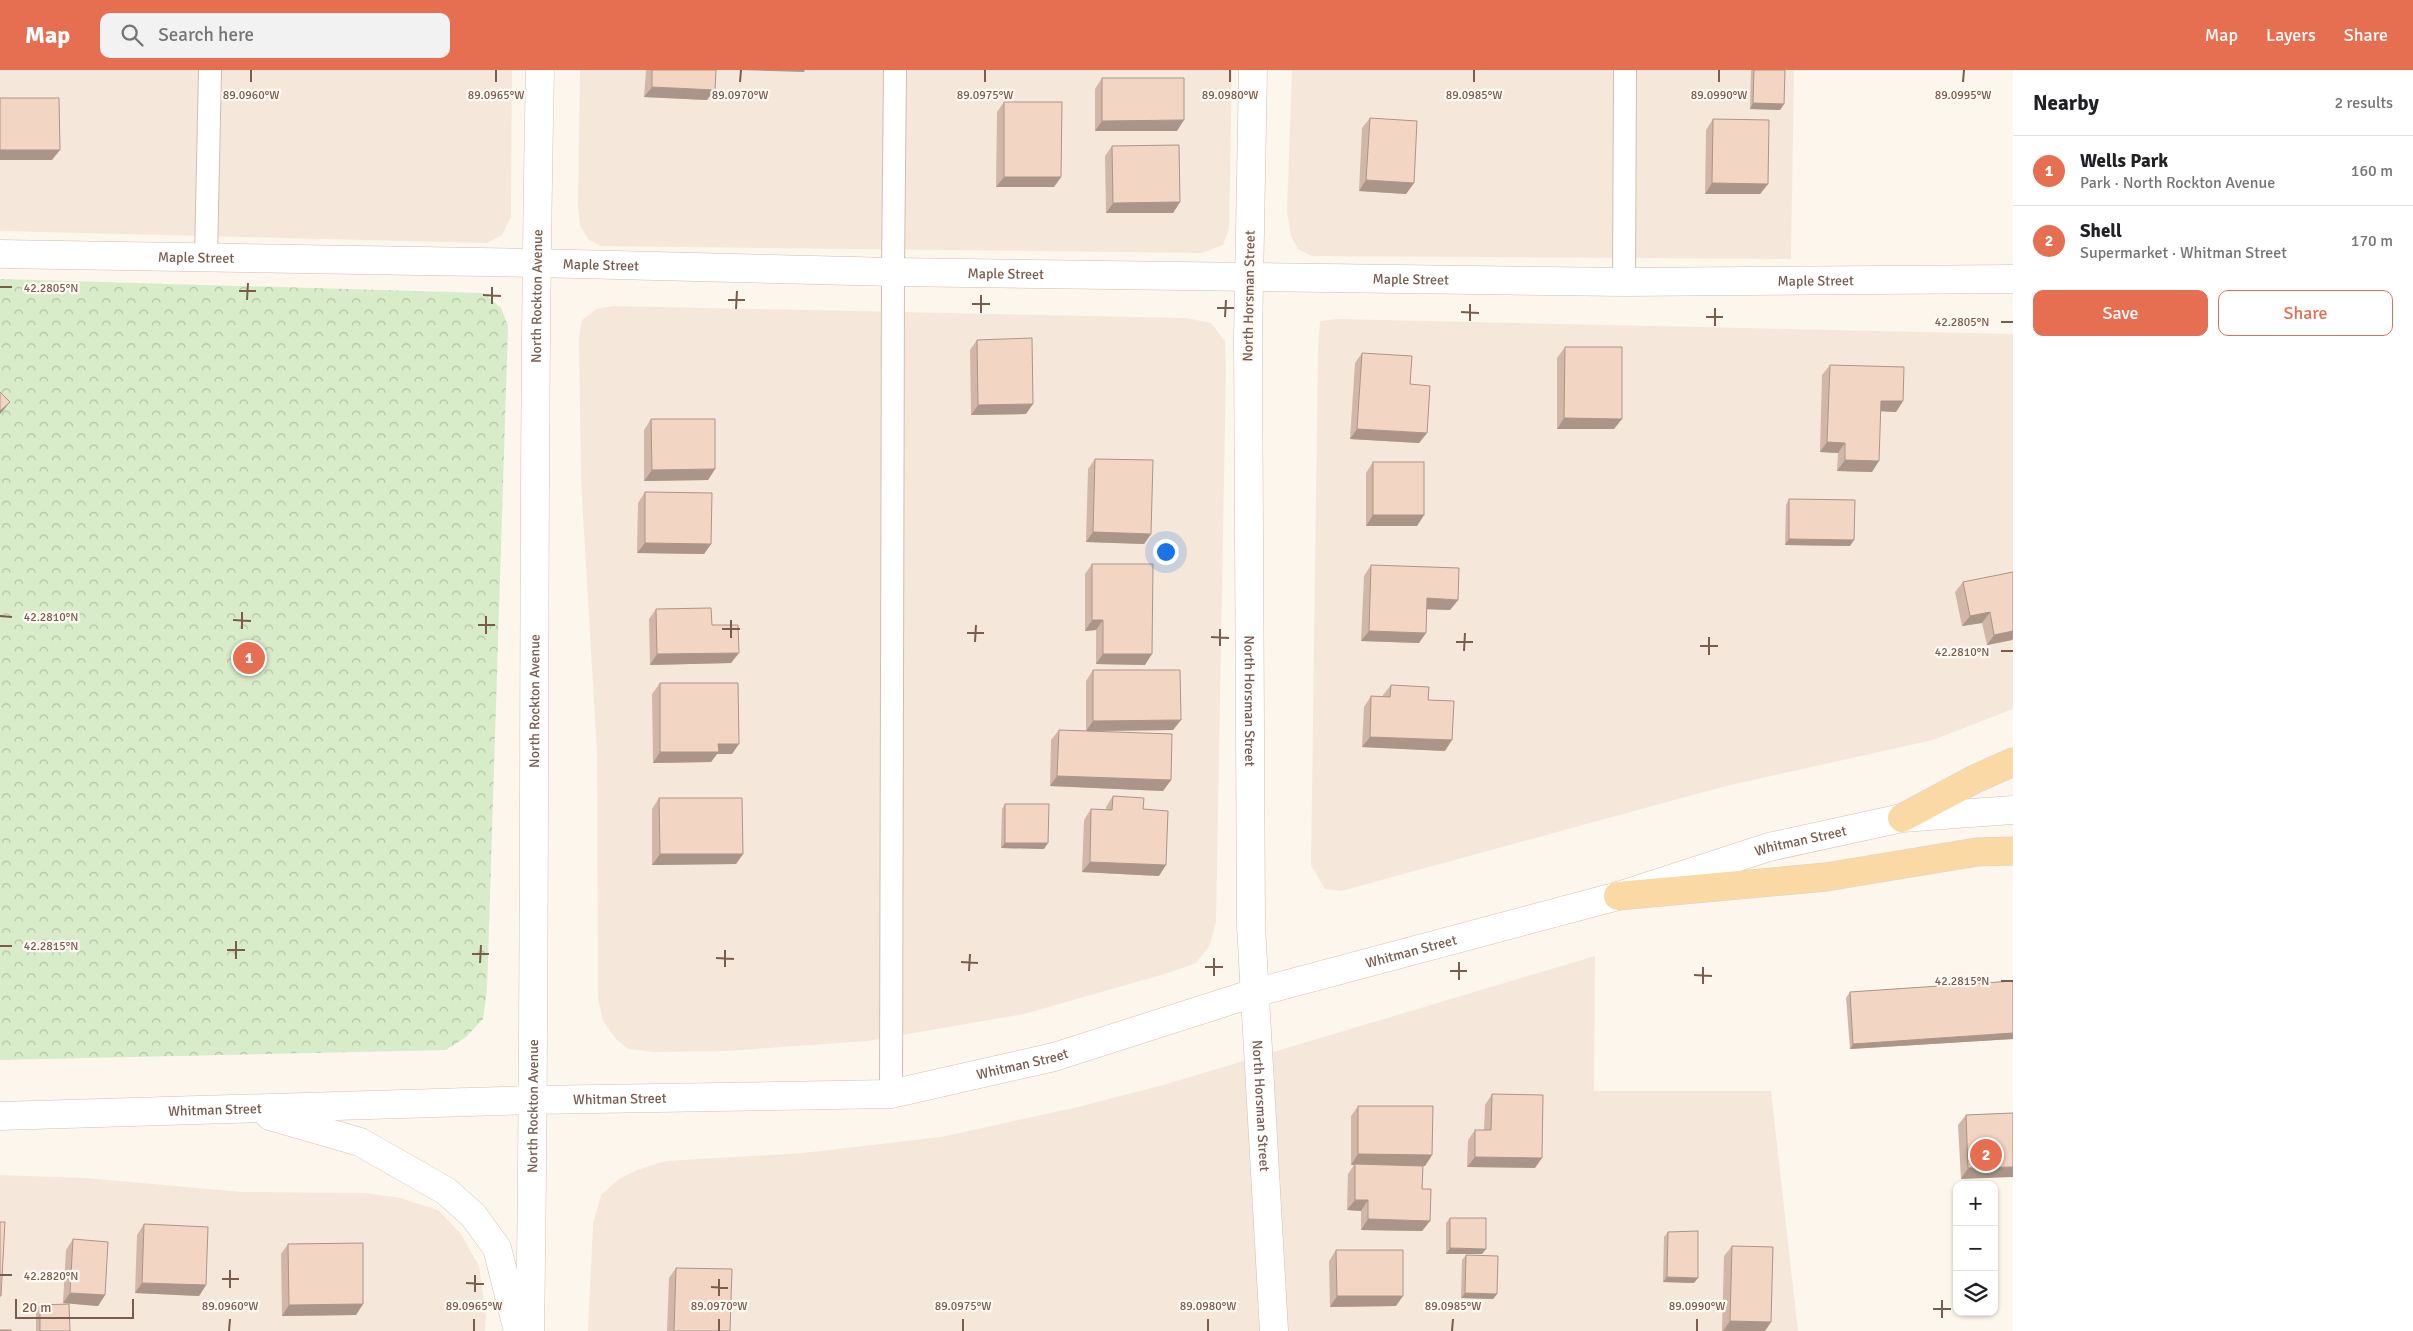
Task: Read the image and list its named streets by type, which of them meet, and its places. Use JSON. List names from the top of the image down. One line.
{"streets":{"main road":["Maple Street","North Rockton Avenue","North Horsman Street","Whitman Street"]},"crossings":[["Maple Street","North Rockton Avenue"],["Maple Street","North Horsman Street"],["North Rockton Avenue","Whitman Street"],["North Horsman Street","Whitman Street"]],"scale_bar":"20 m","page":{"header":"Map","search":"Search here","nav":["Map","Layers","Share"],"heading":["Nearby","2 results"],"list":[{"mark":"1","name":"Wells Park","note":"Park · North Rockton Avenue","value":"160 m"},{"mark":"2","name":"Shell","note":"Supermarket · Whitman Street","value":"170 m"}],"buttons":["Save","Share"],"pins":["1","2"],"map_buttons":["+","−"],"scale":"20 m"},"coordinates":["89.0960°W","89.0965°W","89.0970°W","89.0975°W","89.0980°W","89.0985°W","89.0990°W","89.0995°W","42.2805°N","42.2810°N","42.2815°N","42.2820°N"]}
